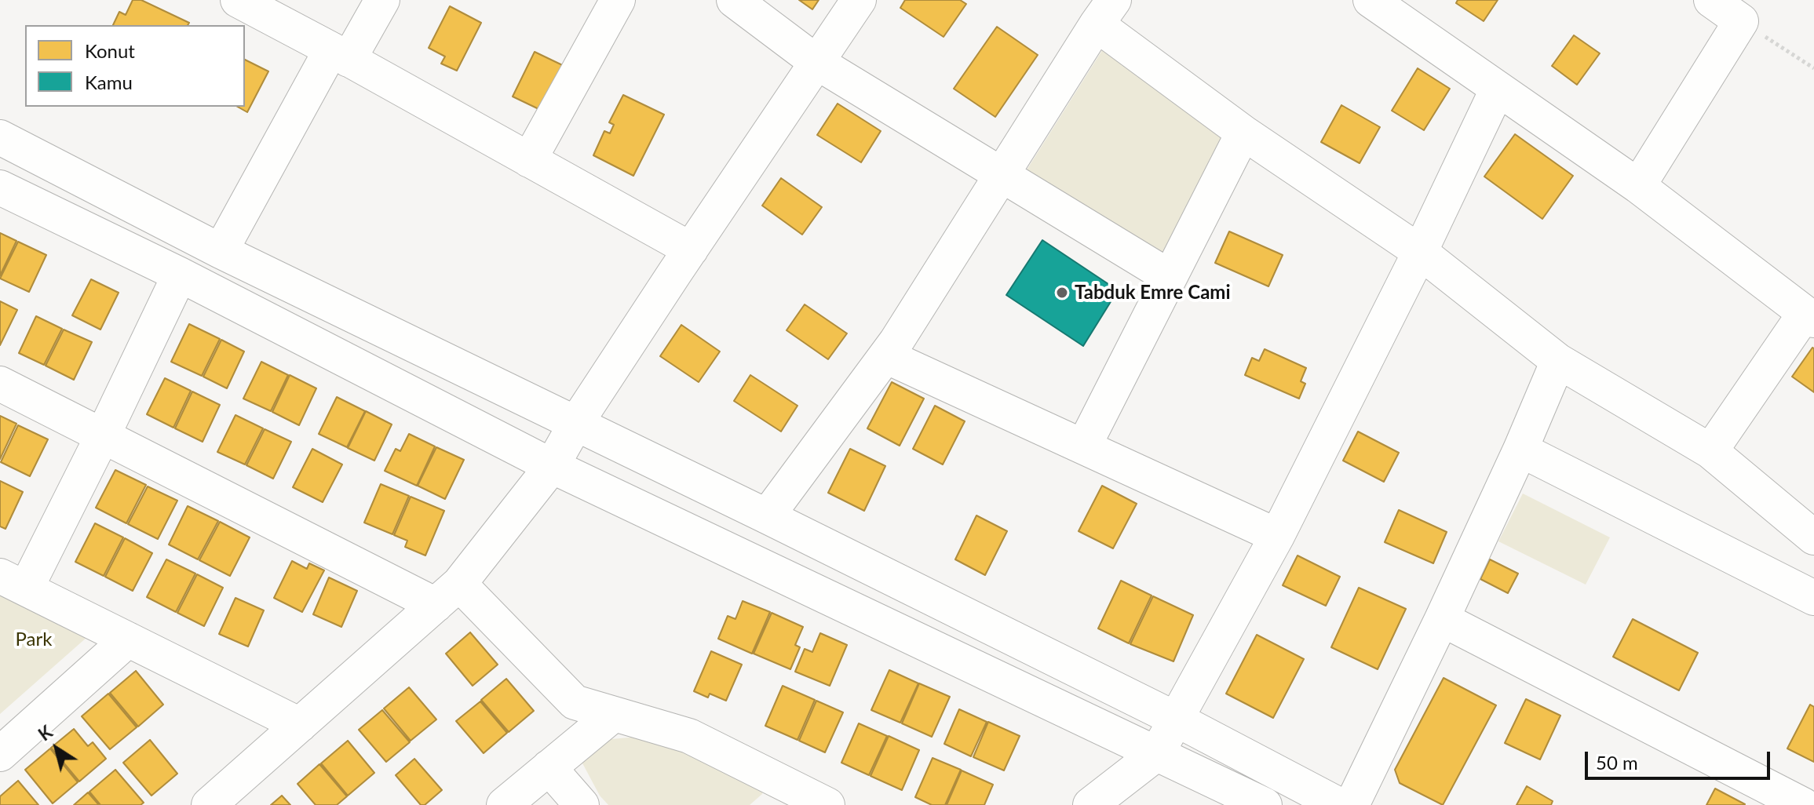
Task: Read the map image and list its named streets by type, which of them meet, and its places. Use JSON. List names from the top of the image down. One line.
{"parks":["Park"],"places":["Tabduk Emre Cami"],"legend":["Konut","Kamu"],"scale_bar":"50 m","north":"top left"}
